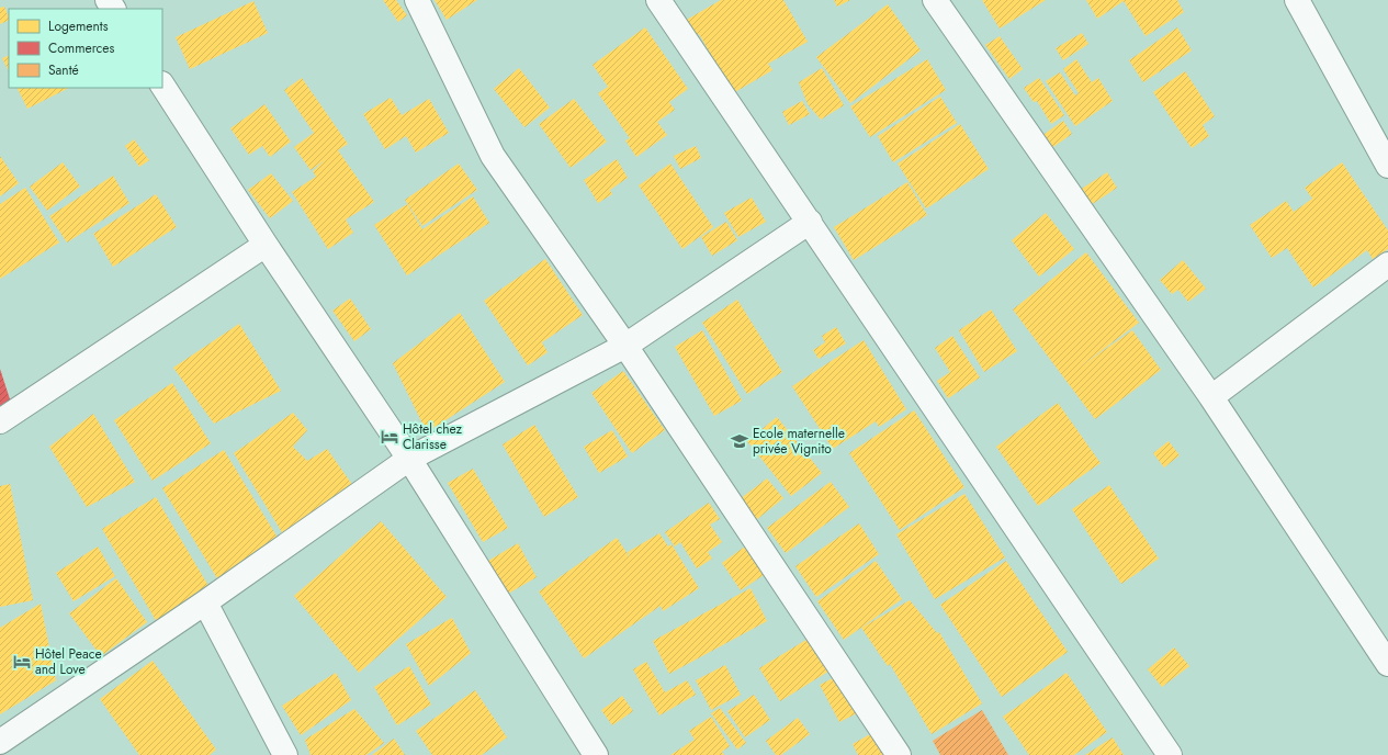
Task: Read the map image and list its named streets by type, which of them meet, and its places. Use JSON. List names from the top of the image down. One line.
{"places":{"hotel":["Hôtel chez Clarisse","Hôtel Peace and Love"],"school or university":["Ecole maternelle privée Vignito"]},"legend":["Logements","Commerces","Santé"]}
